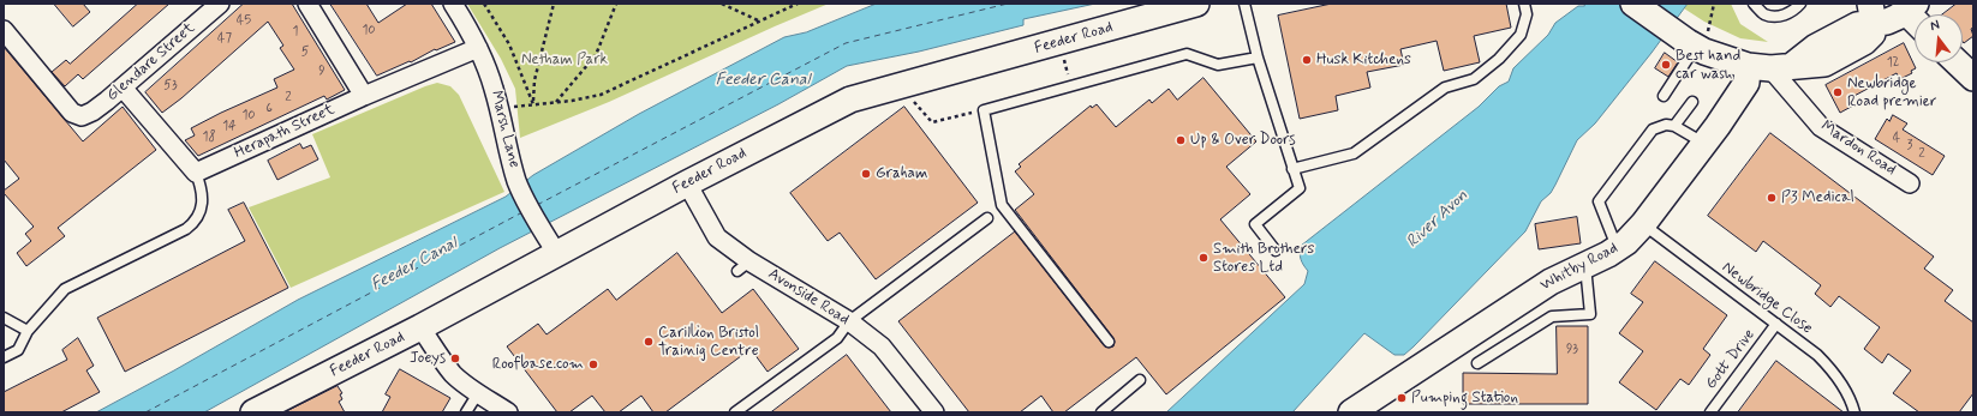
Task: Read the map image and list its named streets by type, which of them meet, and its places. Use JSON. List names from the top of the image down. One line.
{"streets":{"street":["Feeder Road","Glendare Street","Marsh Lane","Herapath Street","Mardon Road","Whitby Road","Avonside Road"],"lane":["Newbridge Close","Gott Drive"]},"crossings":[["Feeder Road","Marsh Lane"],["Feeder Road","Avonside Road"],["Marsh Lane","Herapath Street"],["Mardon Road","Whitby Road"],["Whitby Road","Newbridge Close"],["Newbridge Close","Gott Drive"]],"water":["Feeder Canal","River Avon"],"parks":["Netham Park"],"places":["Husk Kitchens","Best hand car wash","Newbridge Road premier","Up & Over Doors","Graham","P3 Medical","Smith Brothers Stores Ltd","Carillion Bristol Trainig Centre","Joeys","Roofbase.com","Pumping Station"],"house_numbers":["45","10","1","47","5","12","9","53","2","6","10","14","18","4","3","2","93"],"north":"top"}
